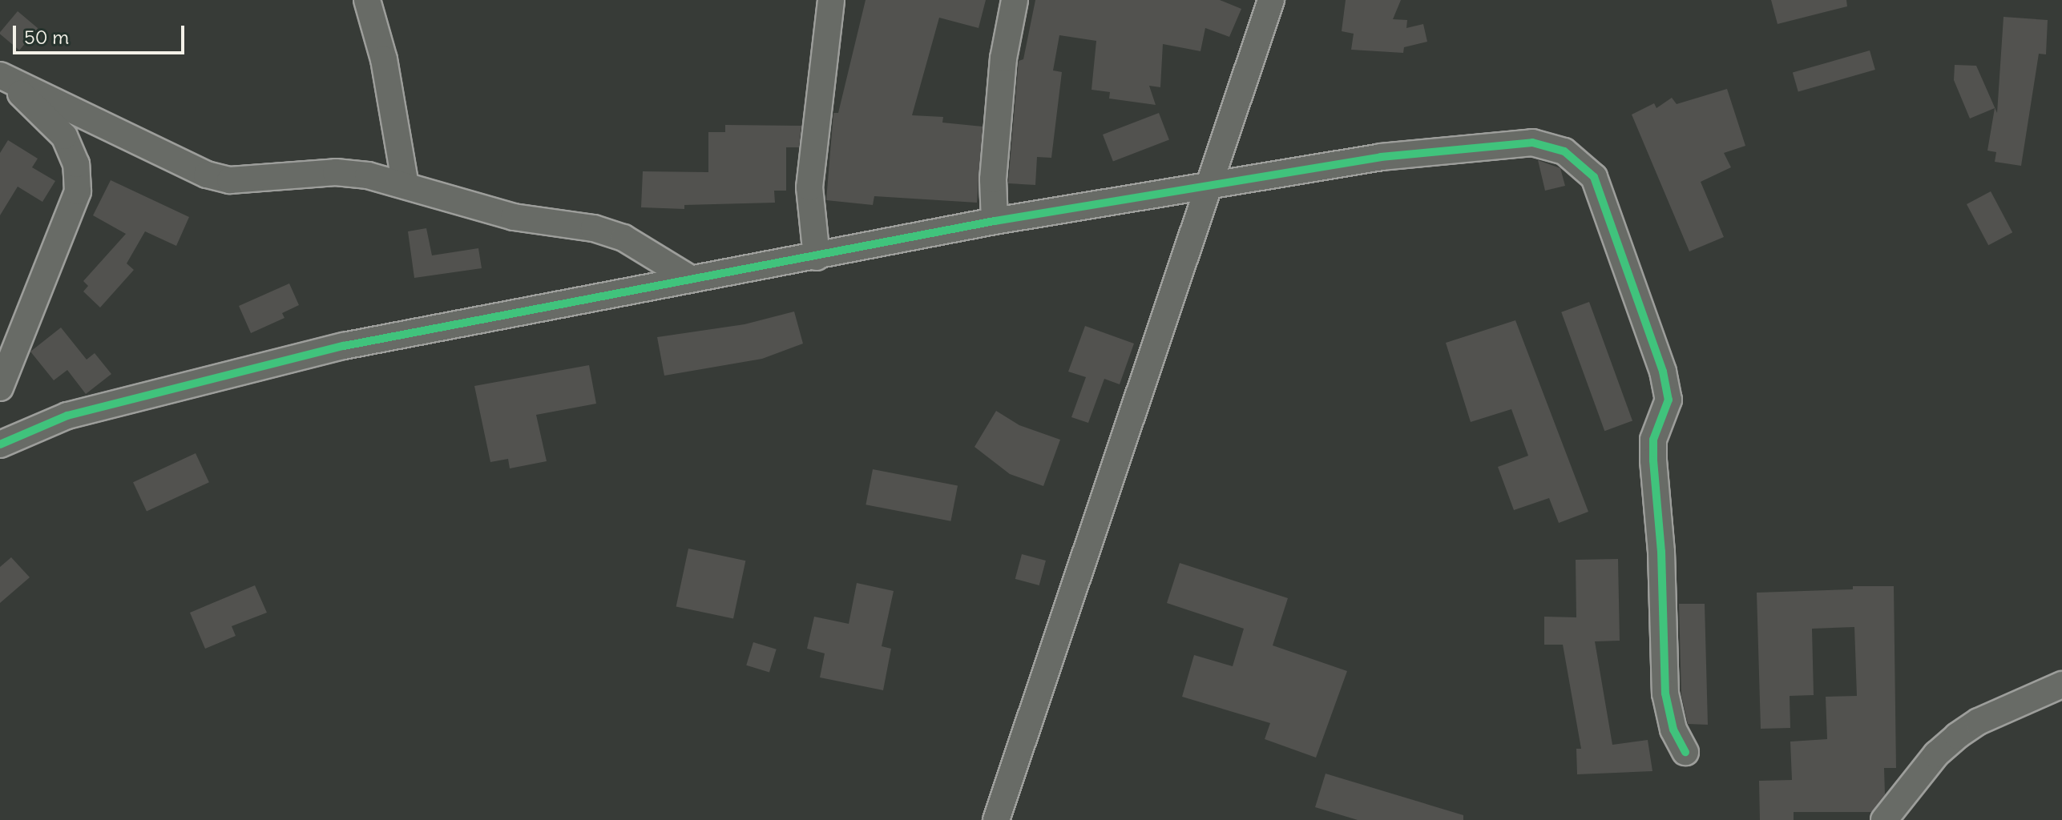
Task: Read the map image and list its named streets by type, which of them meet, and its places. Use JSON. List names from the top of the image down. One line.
{"scale_bar":"50 m"}
